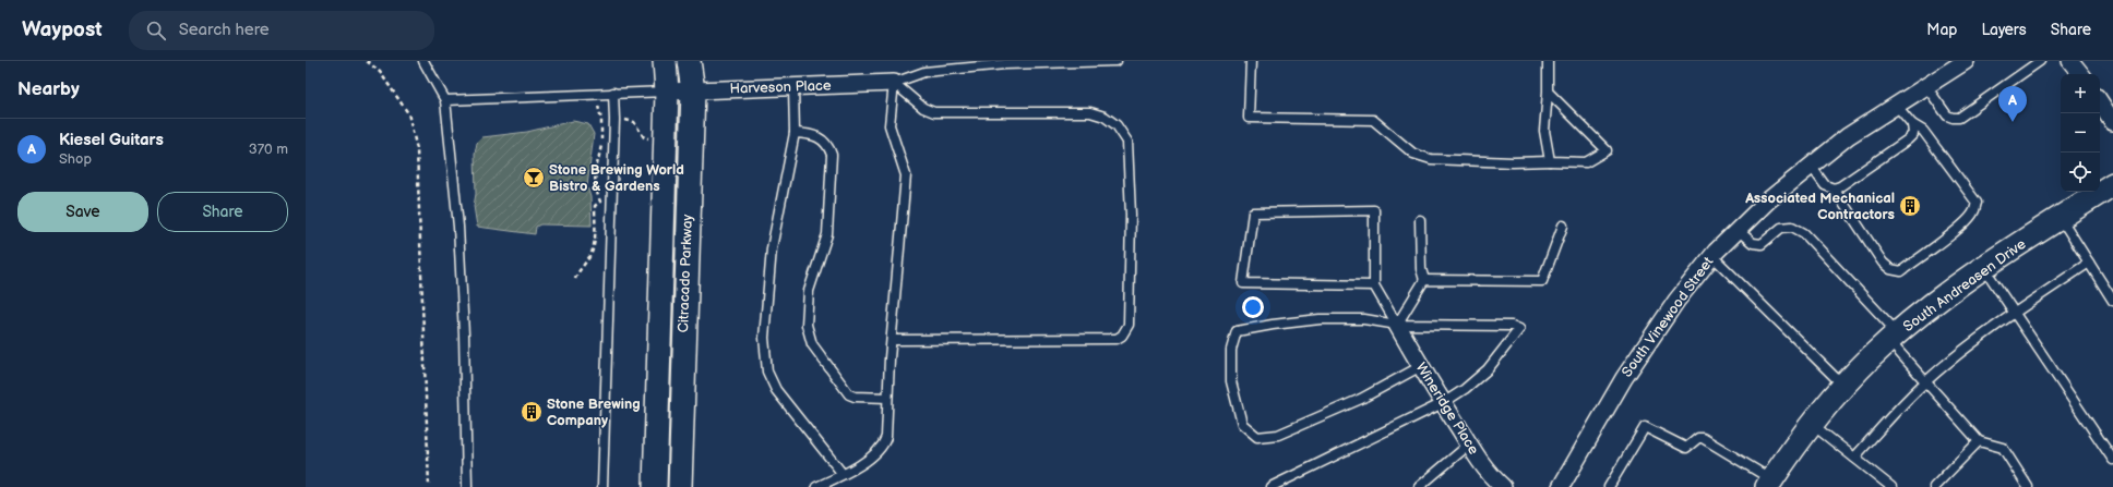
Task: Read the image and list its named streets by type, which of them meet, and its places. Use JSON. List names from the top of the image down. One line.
{"streets":{"main road":["Citracado Parkway","South Andreasen Drive"],"street":["Harveson Place","South Vinewood Street","Wineridge Place"]},"crossings":[["Harveson Place","Citracado Parkway"]],"places":{"bar":["Stone Brewing World Bistro & Gardens"],"building":["Associated Mechanical Contractors","Stone Brewing Company"]},"page":{"header":"Waypost","search":"Search here","nav":["Map","Layers","Share"],"heading":"Nearby","map_buttons":["+","−"],"pins":"A","list":[{"mark":"A","name":"Kiesel Guitars","note":"Shop","value":"370 m"}],"buttons":["Save","Share"]}}
